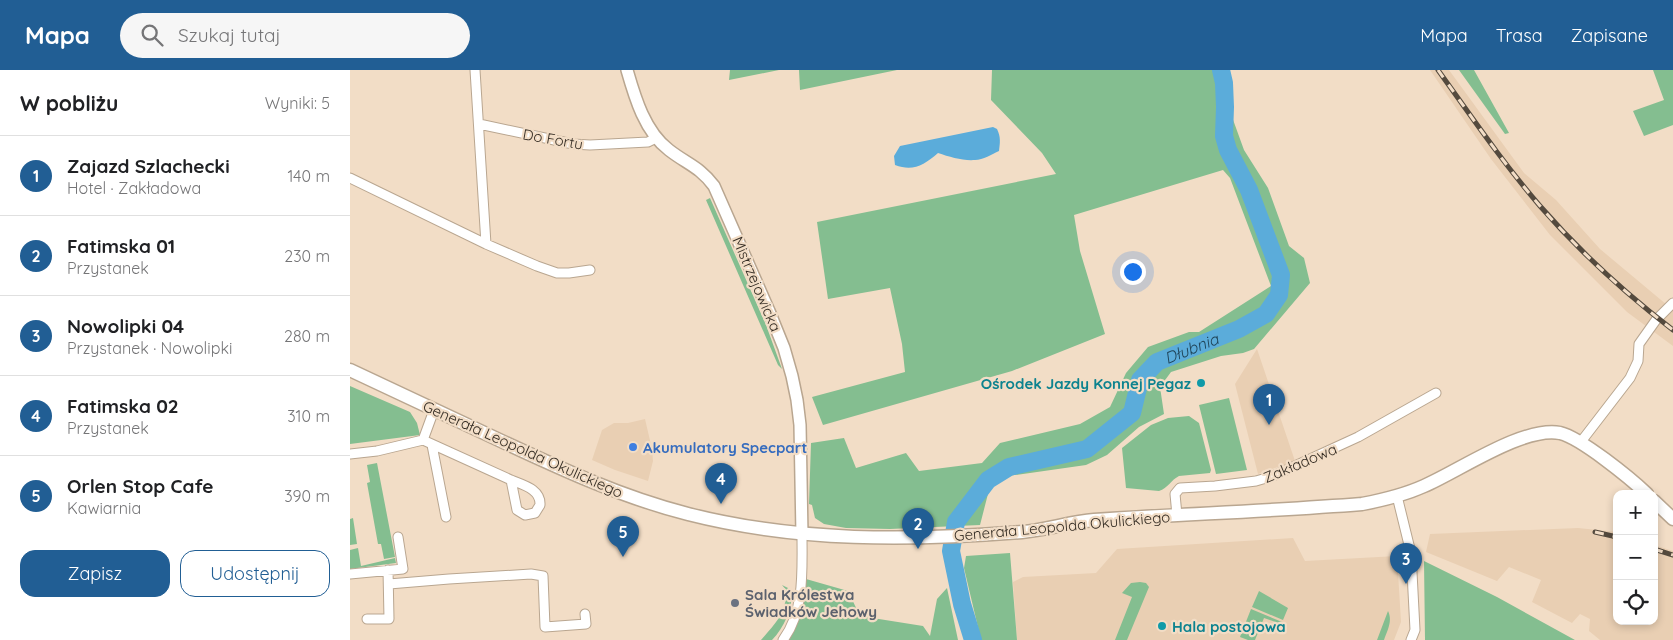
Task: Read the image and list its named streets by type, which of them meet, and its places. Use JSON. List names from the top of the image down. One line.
{"streets":{"main road":["Generała Leopolda Okulickiego"],"street":["Do Fortu","Mistrzejowicka","Zakładowa"]},"crossings":[["Do Fortu","Mistrzejowicka"],["Mistrzejowicka","Generała Leopolda Okulickiego"],["Generała Leopolda Okulickiego","Zakładowa"]],"water":["Dłubnia"],"places":["Ośrodek Jazdy Konnej Pegaz","Akumulatory Specpart","Sala Królestwa Świadków Jehowy","Hala postojowa"],"page":{"header":"Mapa","search":"Szukaj tutaj","nav":["Mapa","Trasa","Zapisane"],"heading":["W pobliżu","Wyniki: 5"],"list":[{"mark":"1","name":"Zajazd Szlachecki","note":"Hotel · Zakładowa","value":"140 m"},{"mark":"2","name":"Fatimska 01","note":"Przystanek","value":"230 m"},{"mark":"3","name":"Nowolipki 04","note":"Przystanek · Nowolipki","value":"280 m"},{"mark":"4","name":"Fatimska 02","note":"Przystanek","value":"310 m"},{"mark":"5","name":"Orlen Stop Cafe","note":"Kawiarnia","value":"390 m"}],"pins":["1","4","2","5","3"],"map_buttons":["+","−"],"buttons":["Zapisz","Udostępnij"]}}
